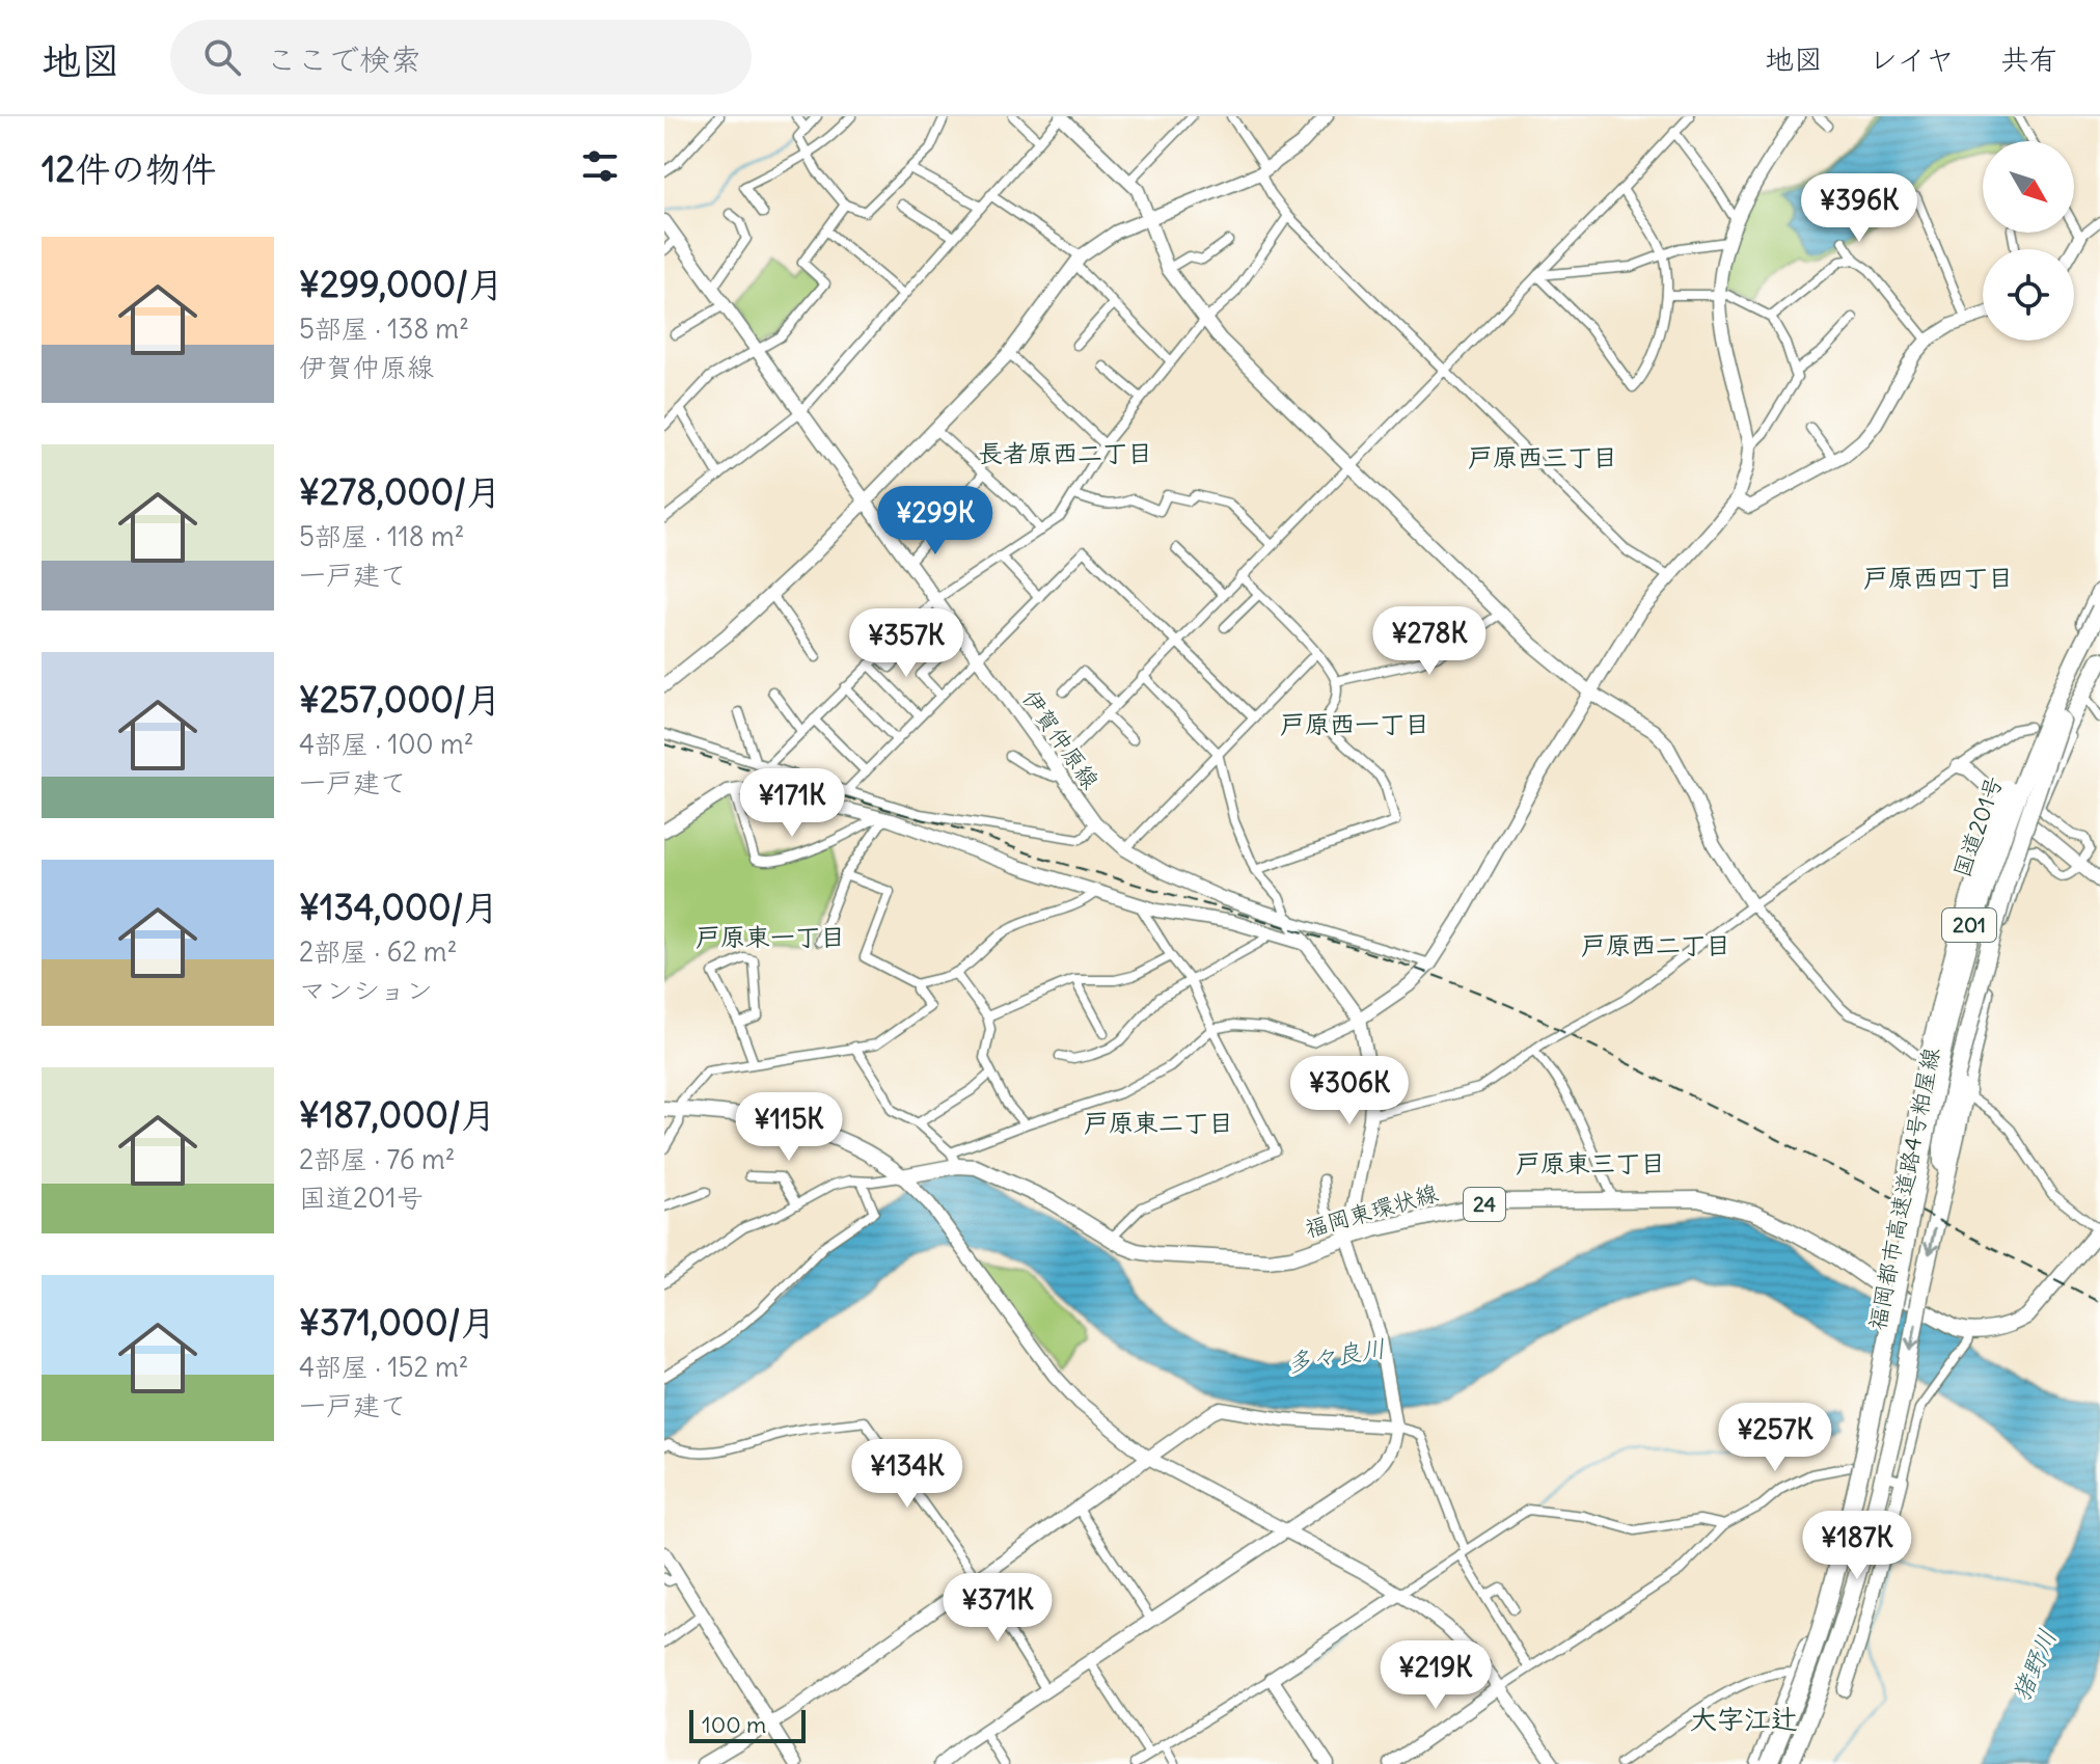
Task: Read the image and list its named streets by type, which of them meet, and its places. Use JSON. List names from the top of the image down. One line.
{"streets":{"highway":["国道201号","201","福岡都市高速道路4号粕屋線"],"main road":["24","福岡東環状線"],"street":["伊賀仲原線"]},"crossings":[["国道201号","福岡都市高速道路4号粕屋線"]],"districts":["長者原西二丁目","戸原西三丁目","戸原西四丁目","戸原西一丁目","戸原東一丁目","戸原西二丁目","戸原東二丁目","戸原東三丁目","大字江辻"],"water":["多々良川","猪野川"],"scale_bar":"100 m","north":"bottom right","page":{"header":"地図","search":"ここで検索","nav":["地図","レイヤ","共有"],"heading":"12件の物件","price":["¥396K","¥299K","¥278K","¥357K","¥171K","¥306K","¥115K","¥257K","¥134K","¥187K","¥371K","¥219K"],"list":[{"name":"¥299,000/月","note":"5部屋 · 138 m² · 伊賀仲原線"},{"name":"¥278,000/月","note":"5部屋 · 118 m² · 一戸建て"},{"name":"¥257,000/月","note":"4部屋 · 100 m² · 一戸建て"},{"name":"¥134,000/月","note":"2部屋 · 62 m² · マンション"},{"name":"¥187,000/月","note":"2部屋 · 76 m² · 国道201号"},{"name":"¥371,000/月","note":"4部屋 · 152 m² · 一戸建て"}],"scale":"100 m"}}
